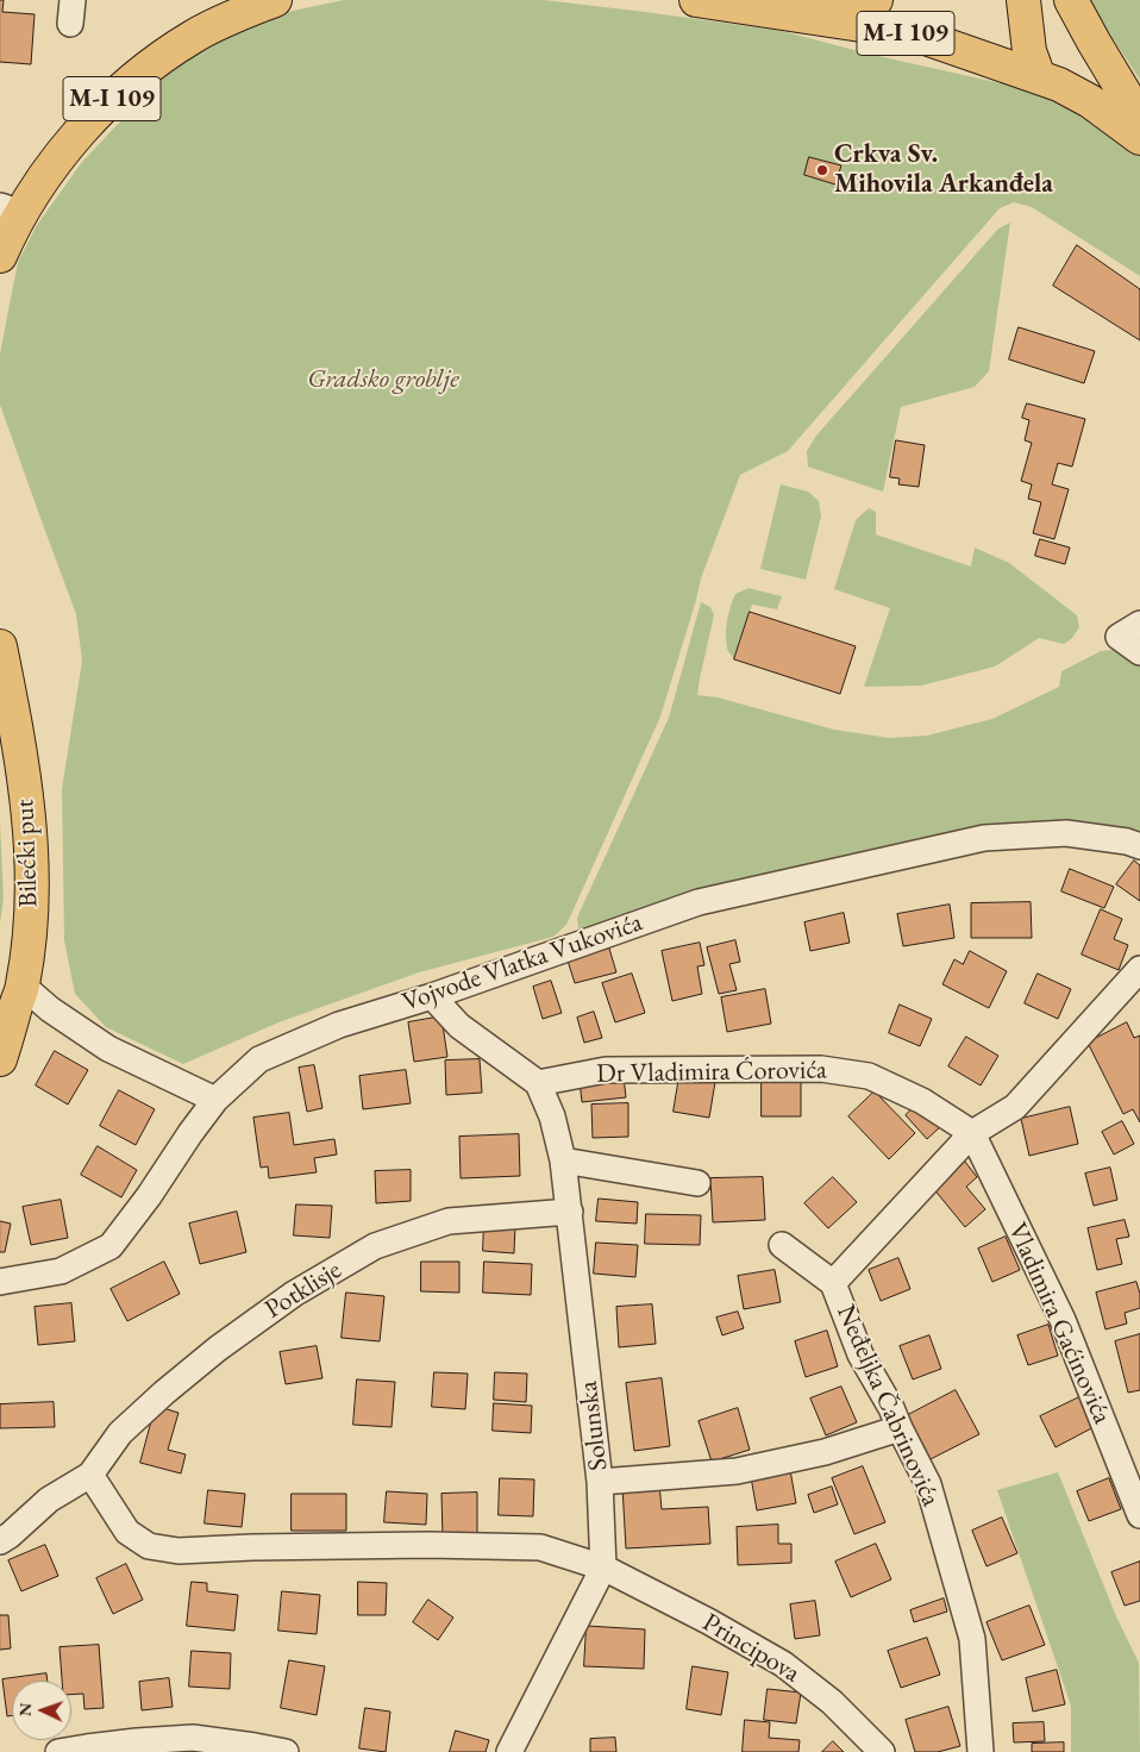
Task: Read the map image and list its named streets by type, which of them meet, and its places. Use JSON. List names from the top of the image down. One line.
{"streets":{"main road":["M-I 109","Bilećki put"],"street":["Vojvode Vlatka Vukovića","Dr Vladimira Ćorovića","Potklisje","Vladimira Gaćinovića","Neđeljka Čabrinovića","Solunska","Principova"]},"crossings":[["Dr Vladimira Ćorovića","Vladimira Gaćinovića"],["Dr Vladimira Ćorovića","Neđeljka Čabrinovića"],["Dr Vladimira Ćorovića","Solunska"],["Potklisje","Solunska"],["Vladimira Gaćinovića","Neđeljka Čabrinovića"],["Solunska","Principova"]],"parks":["Gradsko groblje"],"places":["Crkva Sv. Mihovila Arkanđela"],"north":"left"}
